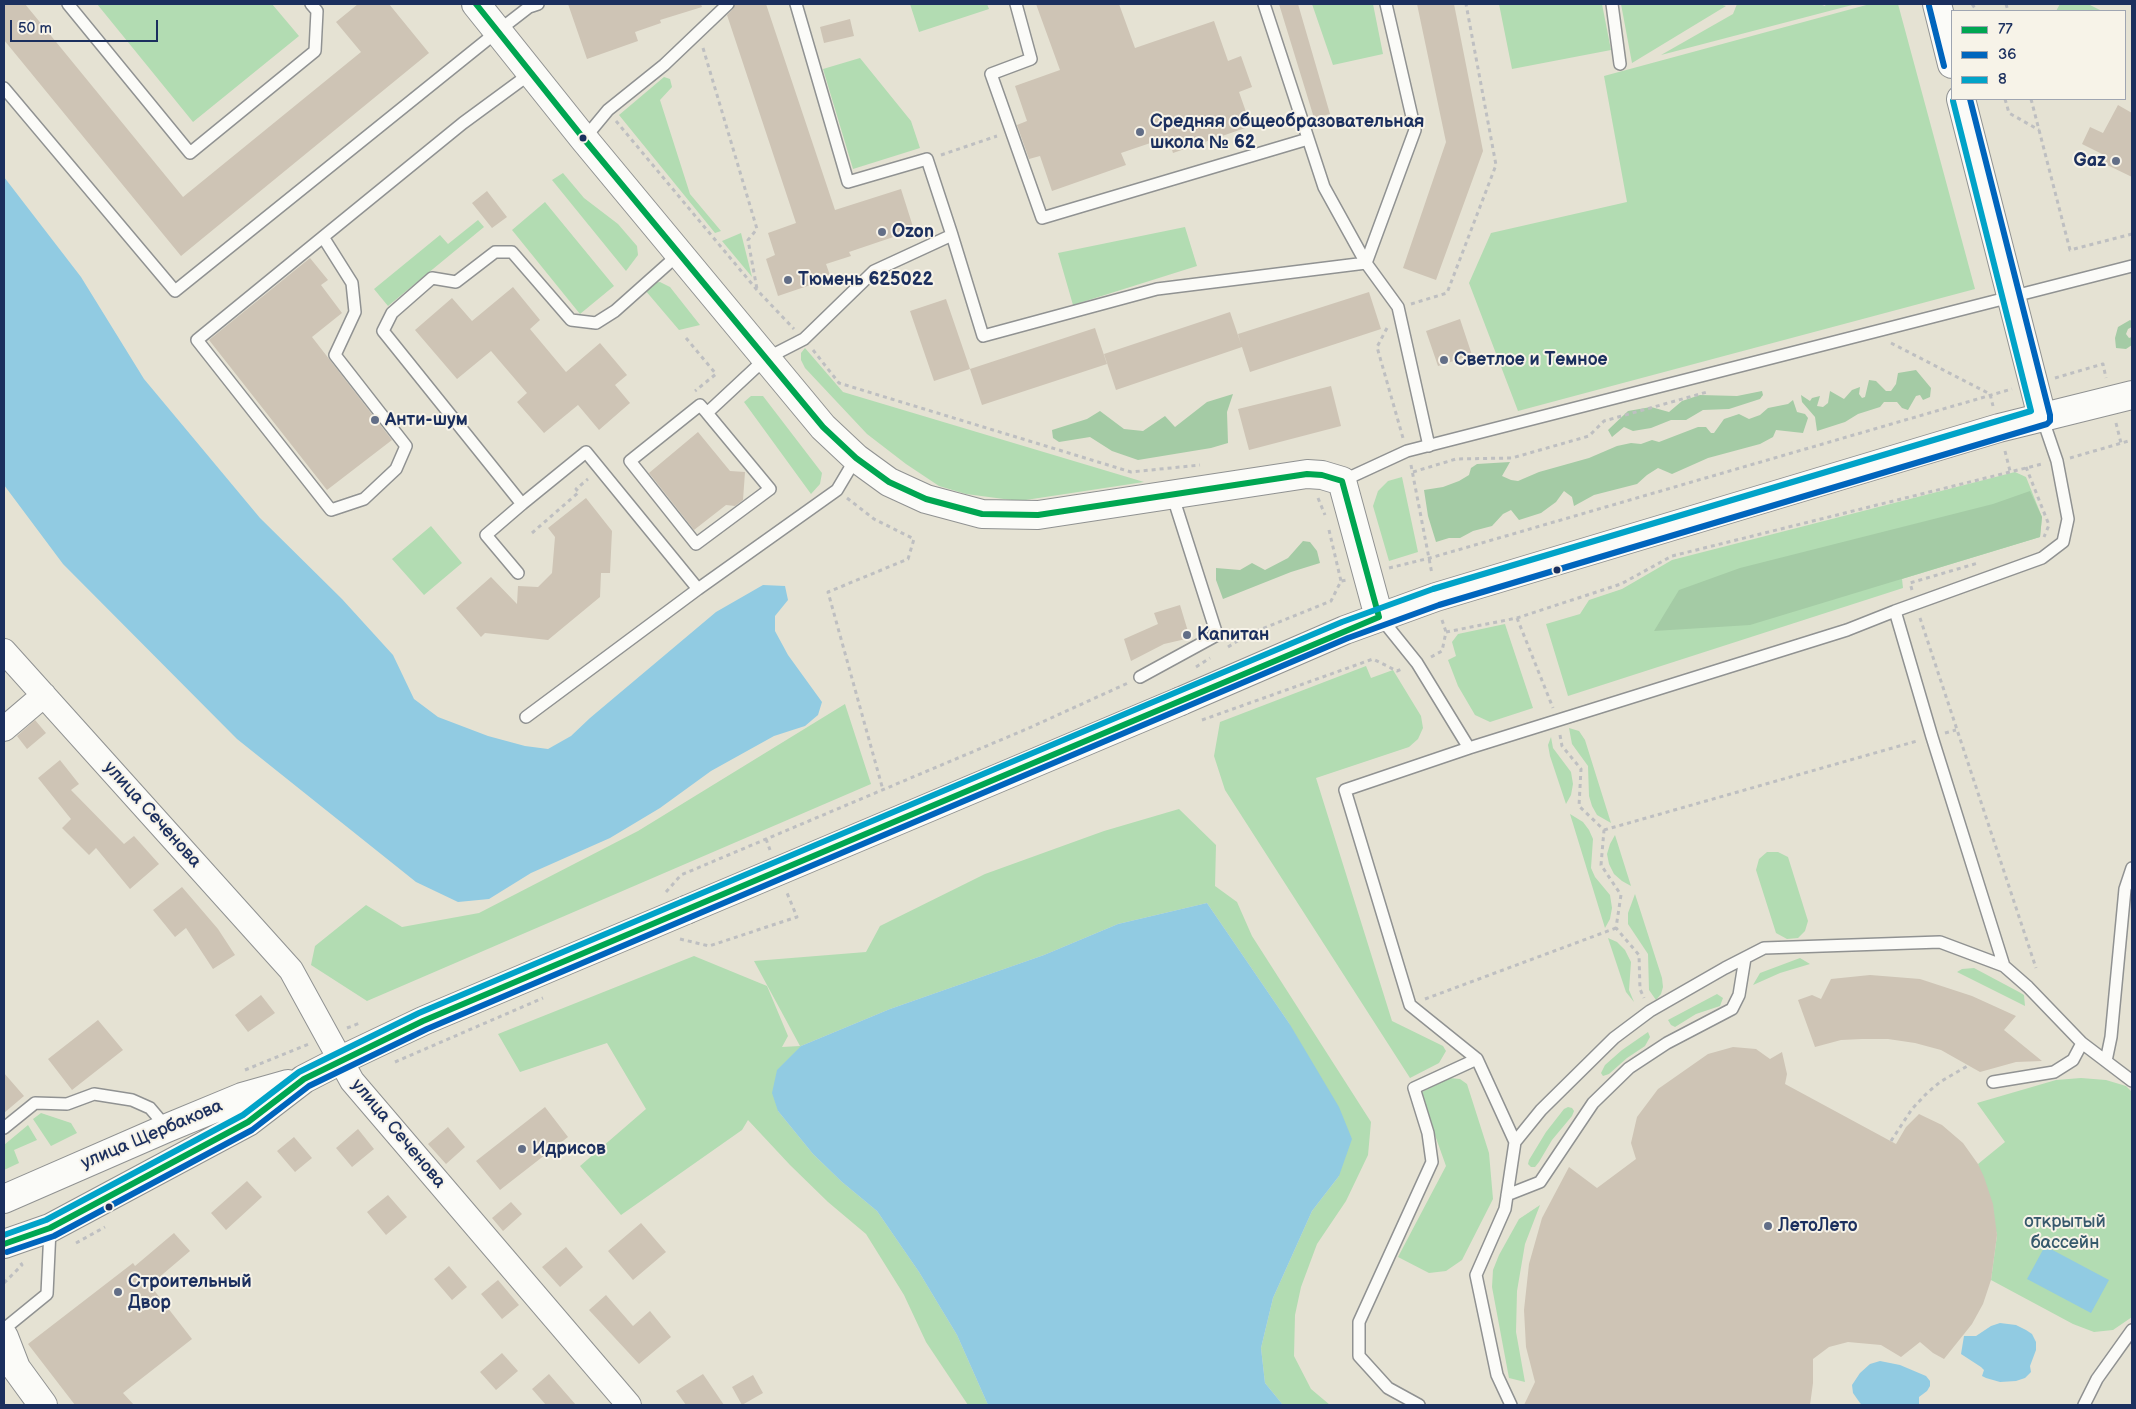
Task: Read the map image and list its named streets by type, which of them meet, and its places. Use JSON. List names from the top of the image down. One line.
{"streets":{"main road":["улица Щербакова"],"street":["улица Сеченова"]},"crossings":[["улица Сеченова","улица Щербакова"]],"parks":["открытый бассейн"],"places":["Средняя общеобразовательная школа № 62","Gaz","Ozon","Тюмень 625022","Светлое и Темное","Анти-шум","Капитан","Идрисов","ЛетоЛето","Строительный Двор"],"lines":["transit line 77","transit line 36","transit line 8"],"legend":["77","36","8"],"scale_bar":"50 m"}
